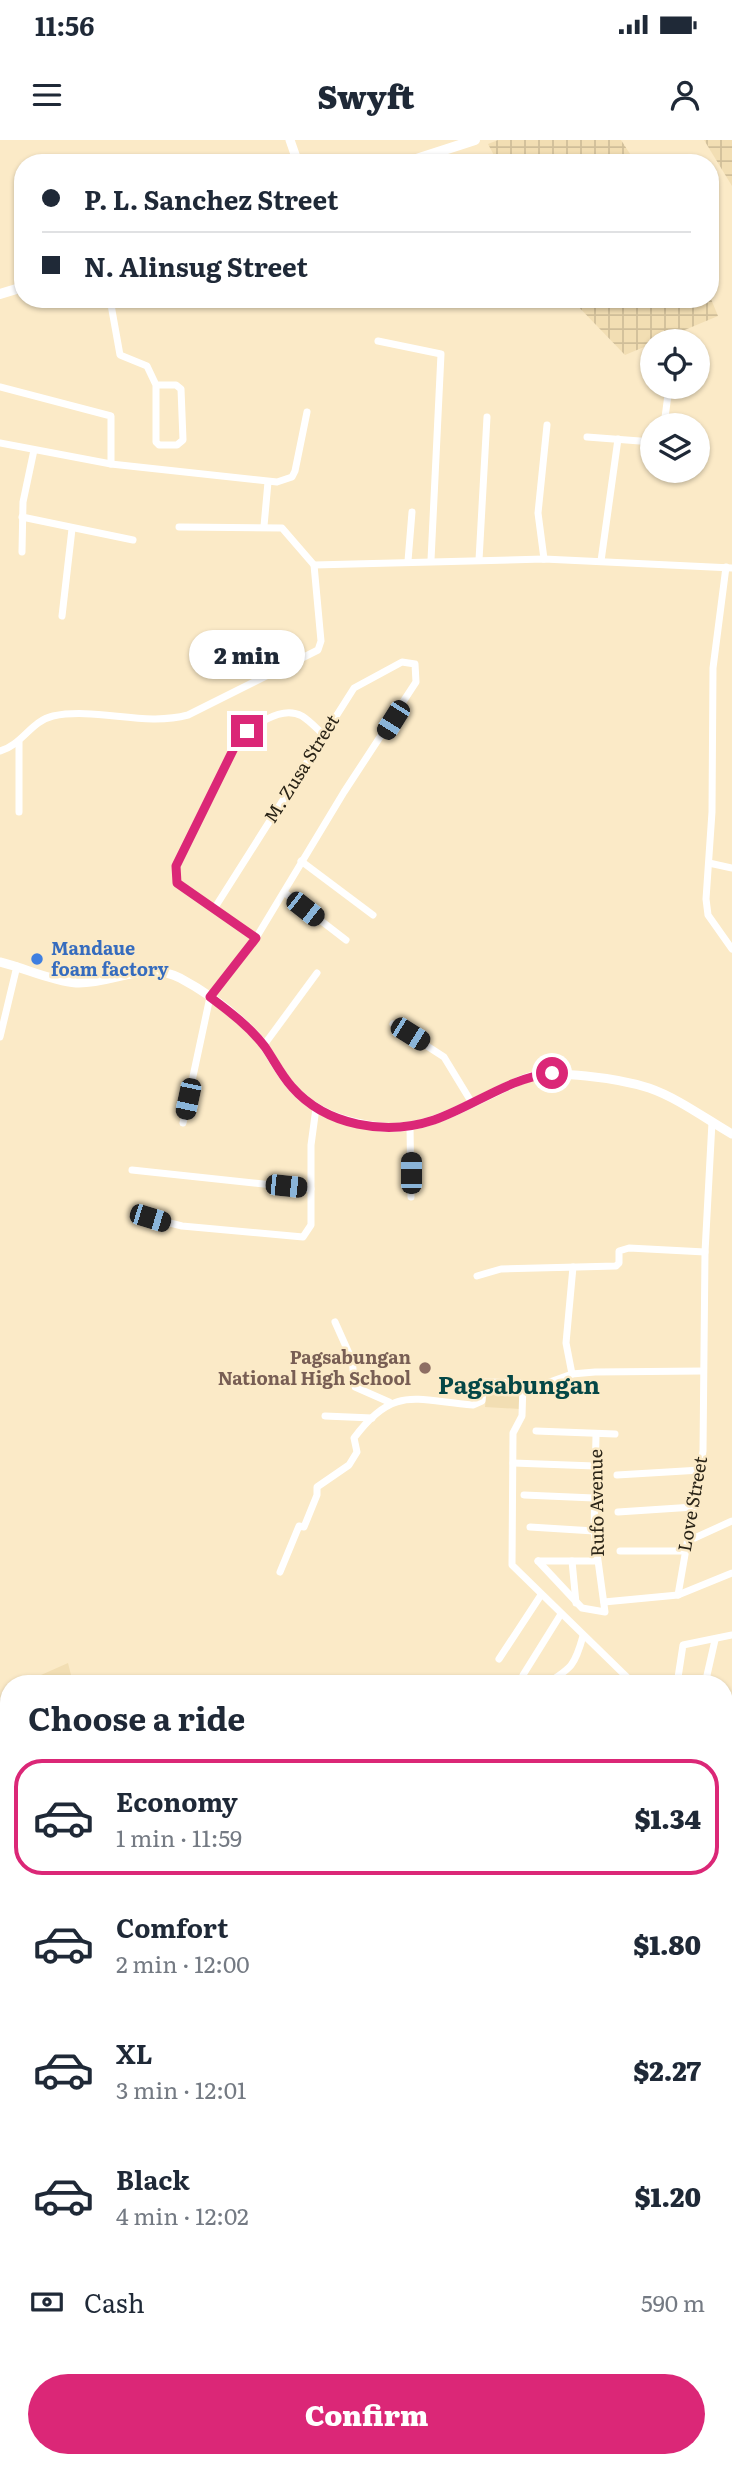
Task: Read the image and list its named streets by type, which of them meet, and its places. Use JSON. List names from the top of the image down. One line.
{"streets":{"street":["M. Zusa Street","Rufo Avenue","Love Street"]},"districts":["Pagsabungan"],"places":["Mandaue foam factory","Pagsabungan National High School"],"page":{"status":"11:56","header":"Swyft","banner":["P. L. Sanchez Street","N. Alinsug Street"],"bubble":"2 min","heading":"Choose a ride","list":[{"name":"Economy","note":"1 min · 11:59","value":"$1.34"},{"name":"Comfort","note":"2 min · 12:00","value":"$1.80"},{"name":"XL","note":"3 min · 12:01","value":"$2.27"},{"name":"Black","note":"4 min · 12:02","value":"$1.20"}],"pay":["Cash","590 m"],"buttons":"Confirm"}}
